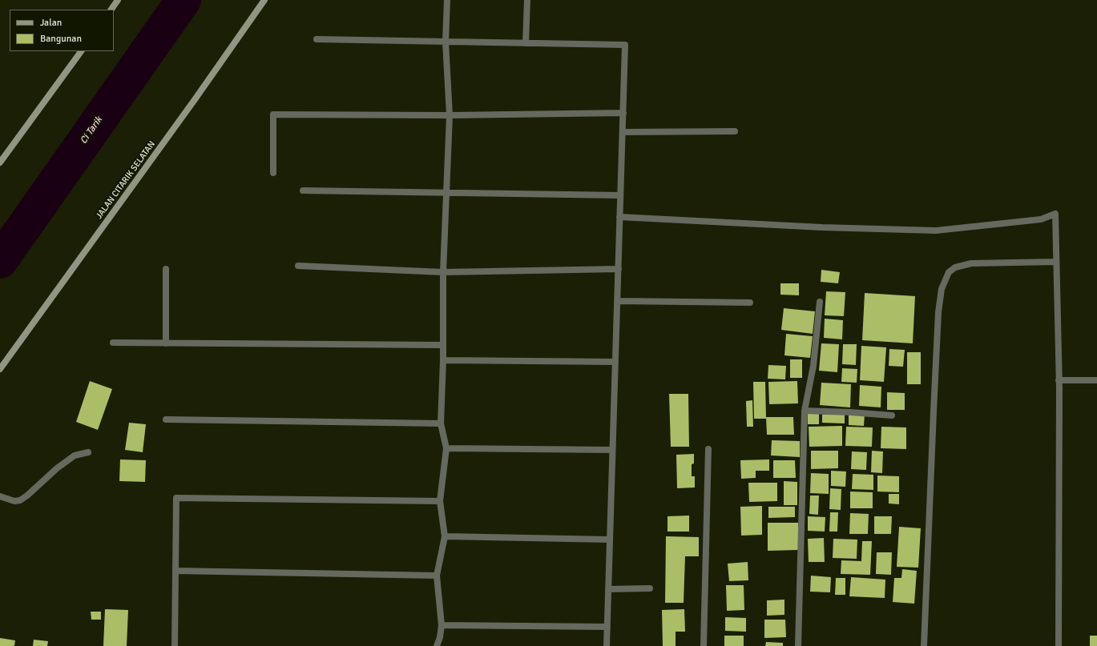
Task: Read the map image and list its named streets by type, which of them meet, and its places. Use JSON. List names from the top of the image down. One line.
{"streets":{"street":["JALAN CITARIK SELATAN"]},"water":["Ci Tarik"],"legend":["Jalan","Bangunan"]}
